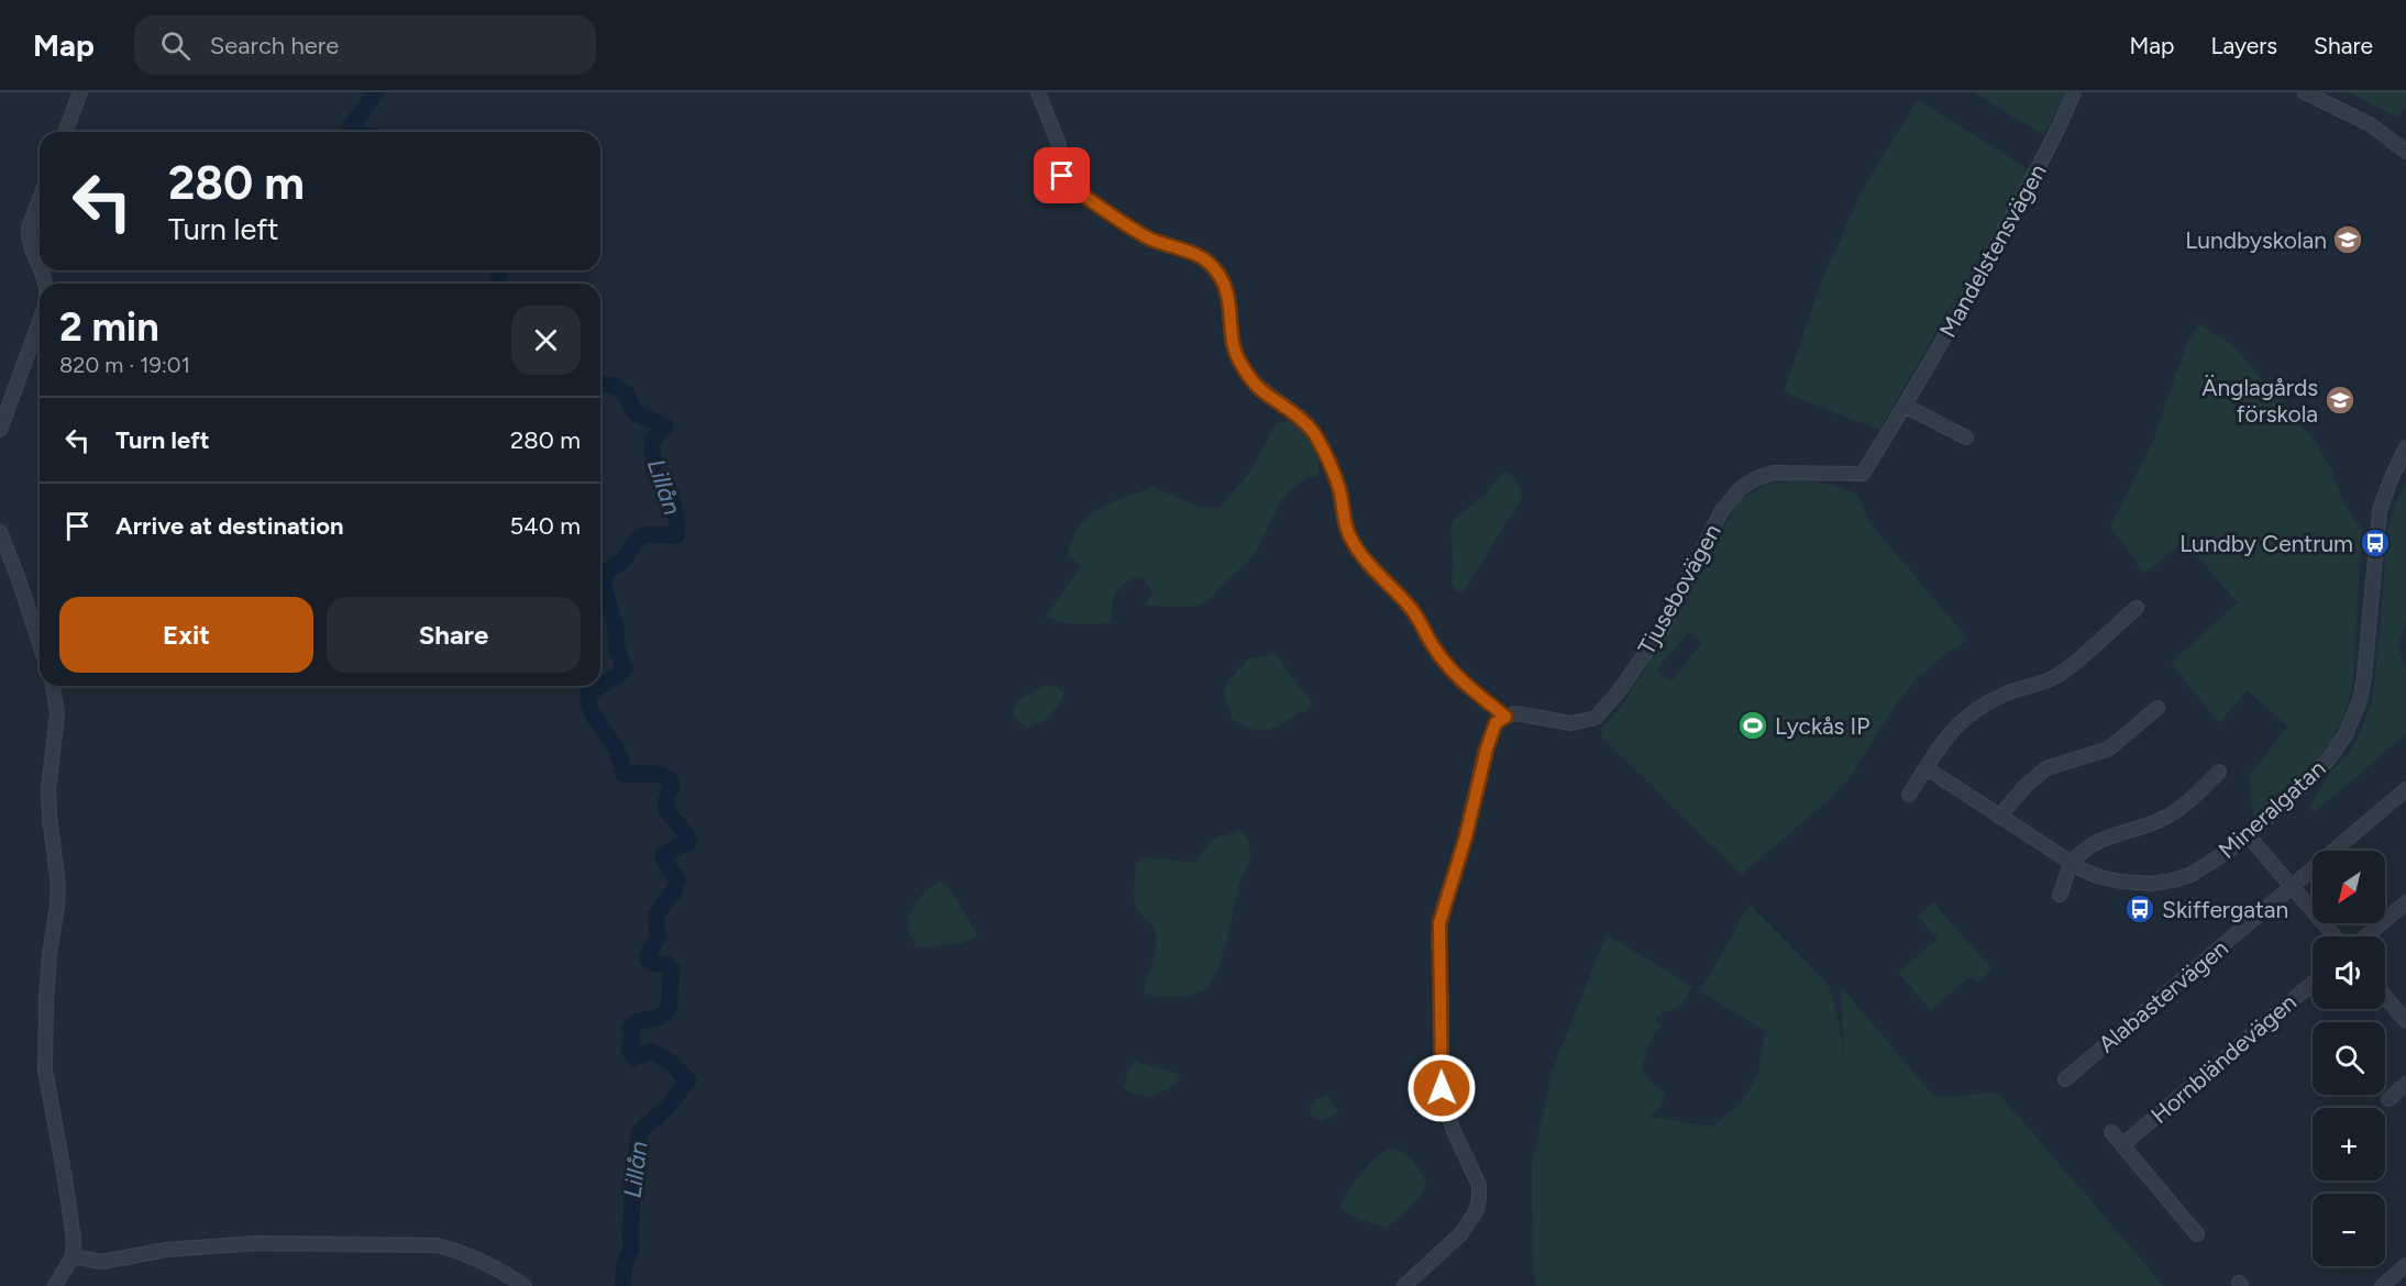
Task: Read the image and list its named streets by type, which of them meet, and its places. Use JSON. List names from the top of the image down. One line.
{"streets":{"street":["Mandelstensvägen","Tjusebovägen","Mineralgatan","Alabastervägen","Hornbländevägen"]},"crossings":[["Mandelstensvägen","Tjusebovägen"]],"water":["Lillån"],"places":{"school or university":["Lundbyskolan","Änglagårds förskola"],"bus stop":["Lundby Centrum","Skiffergatan"],"sports":["Lyckås IP"]},"north":"bottom left","page":{"header":"Map","search":"Search here","nav":["Map","Layers","Share"],"turn":["280 m","Turn left"],"heading":["2 min","820 m · 19:01"],"list":[{"name":"Turn left","value":"280 m"},{"name":"Arrive at destination","value":"540 m"}],"buttons":["Exit","Share"],"map_buttons":["+","−"]}}
